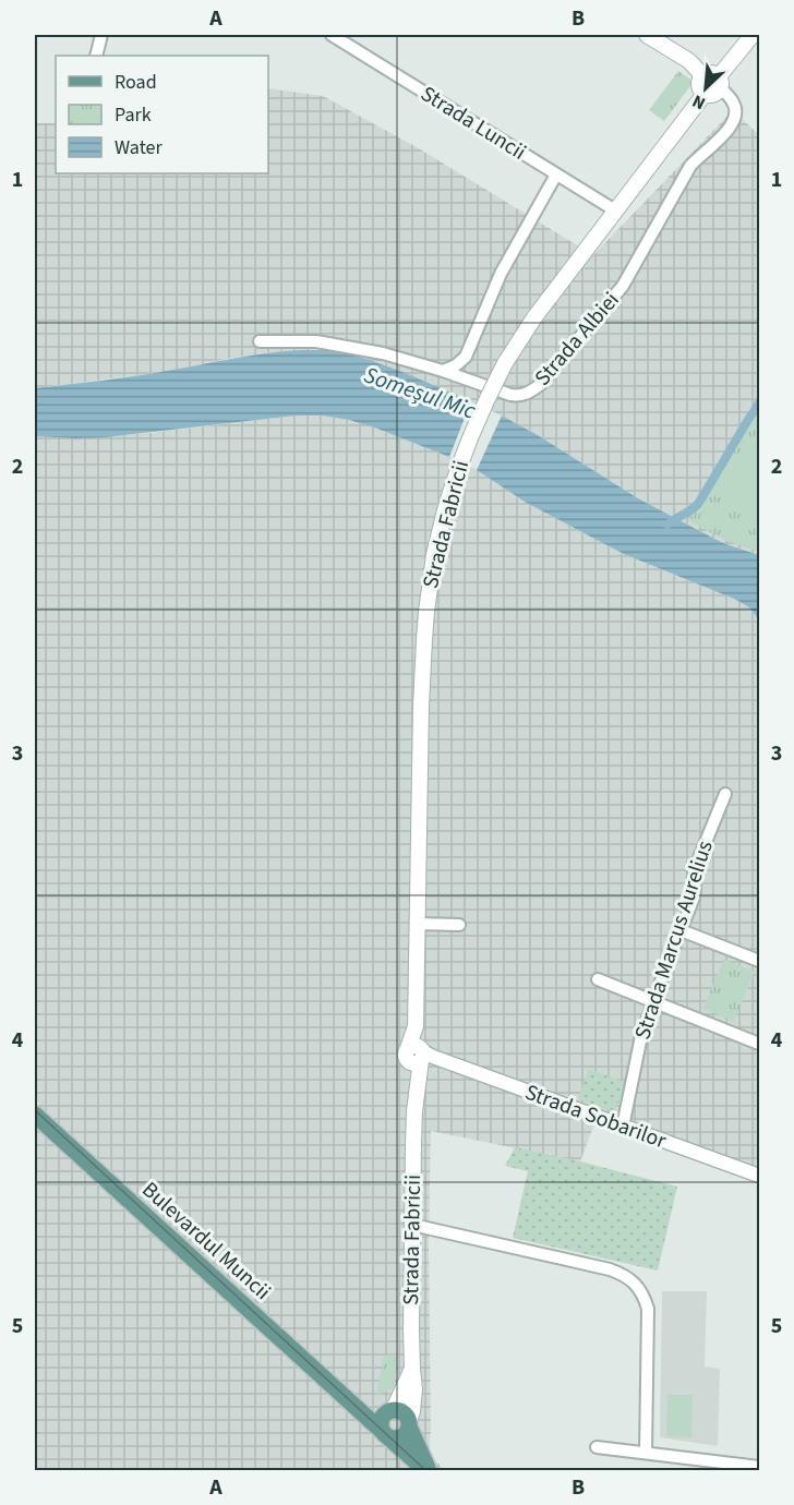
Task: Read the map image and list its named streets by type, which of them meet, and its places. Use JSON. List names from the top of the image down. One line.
{"streets":{"main road":["Strada Fabricii","Bulevardul Muncii"],"street":["Strada Luncii","Strada Albiei","Strada Marcus Aurelius","Strada Sobarilor"]},"crossings":[["Strada Luncii","Strada Fabricii"],["Strada Albiei","Strada Fabricii"],["Strada Fabricii","Strada Sobarilor"],["Strada Fabricii","Bulevardul Muncii"],["Strada Marcus Aurelius","Strada Sobarilor"]],"water":["Someșul Mic"],"legend":["Road","Park","Water"],"north":"bottom left","grid":{"columns":["A","B"],"rows":["1","2","3","4","5"]}}
